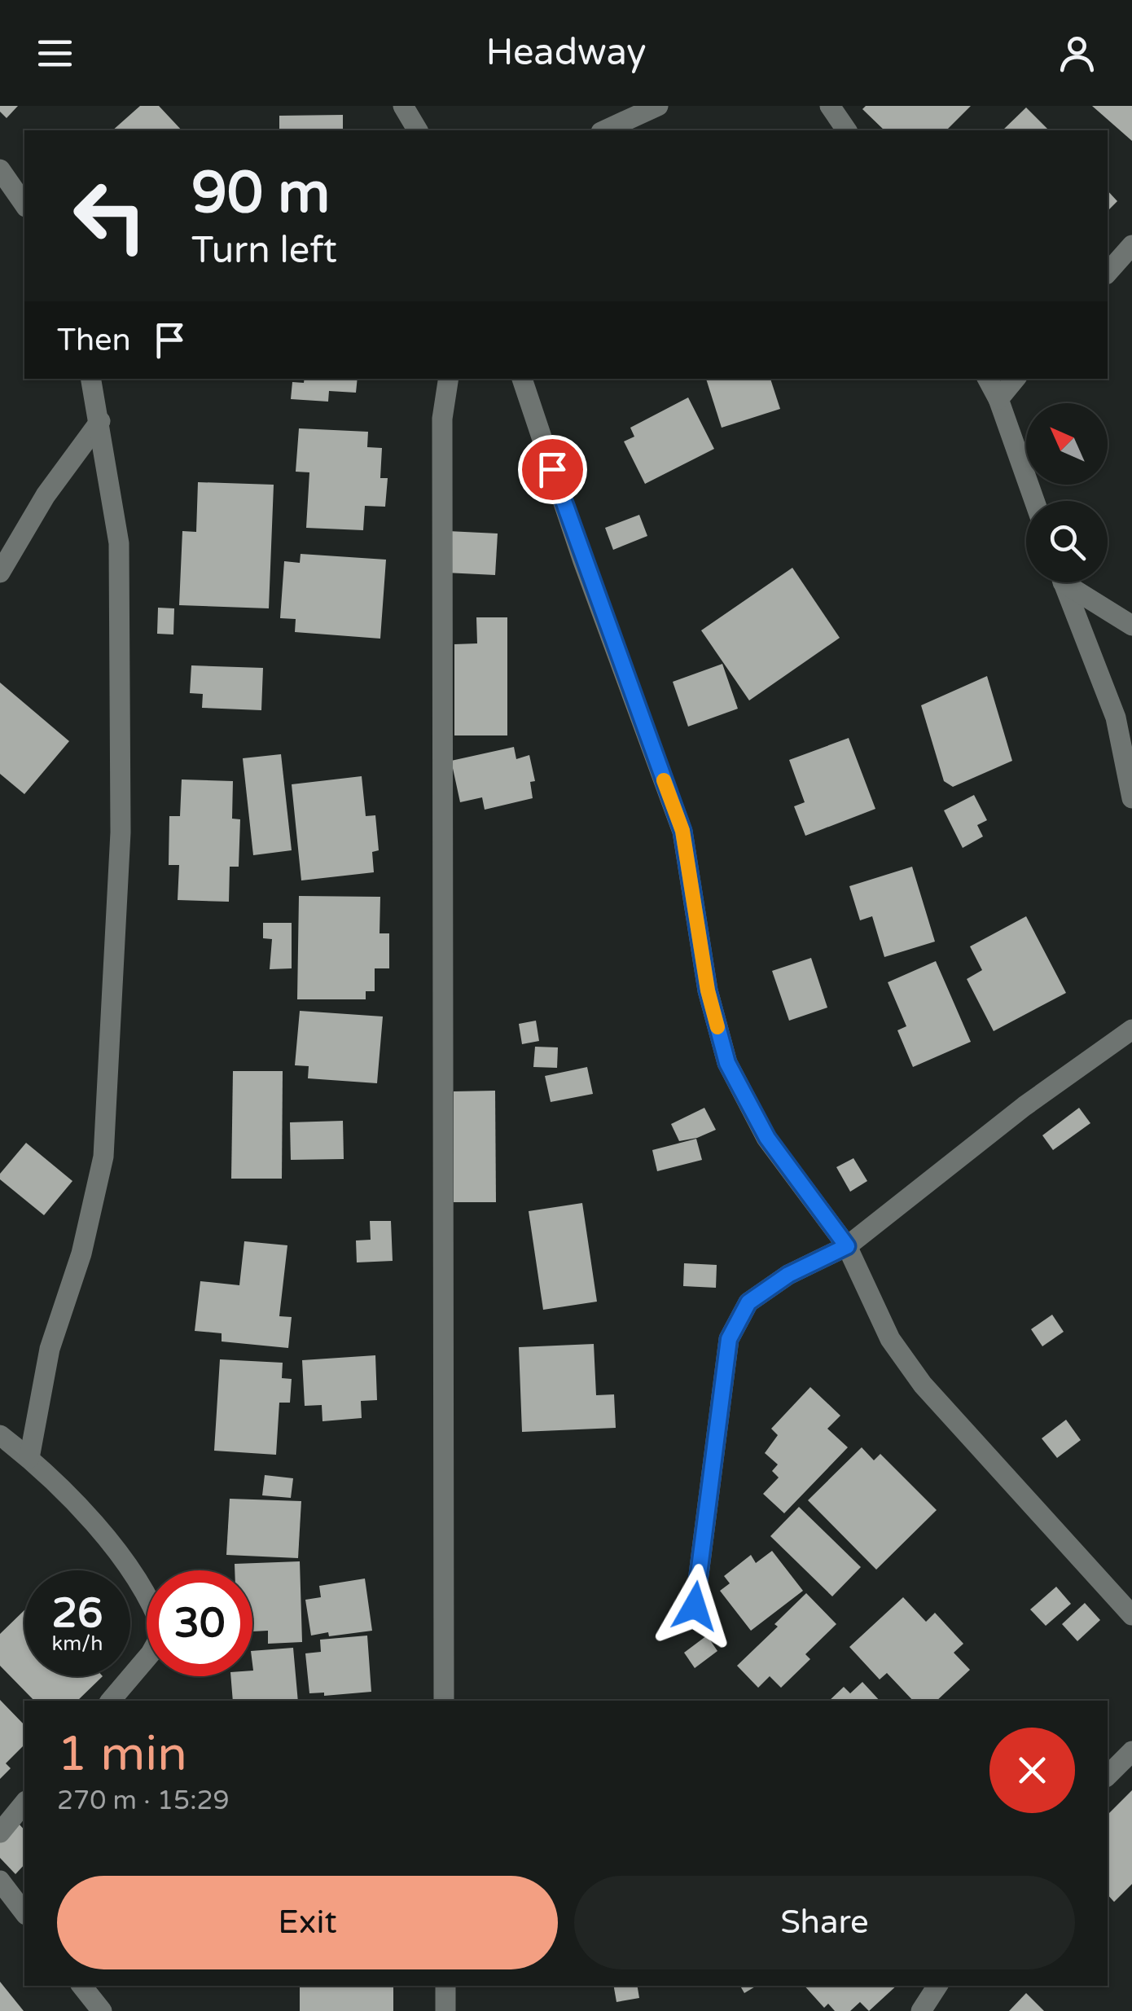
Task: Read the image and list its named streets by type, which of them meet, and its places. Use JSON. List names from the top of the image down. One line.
{"north":"top left","page":{"header":"Headway","turn":["90 m","Turn left"],"then":"Then","speed":"26 km/h","limit":"30","heading":["1 min","270 m · 15:29"],"buttons":["Exit","Share"]}}
